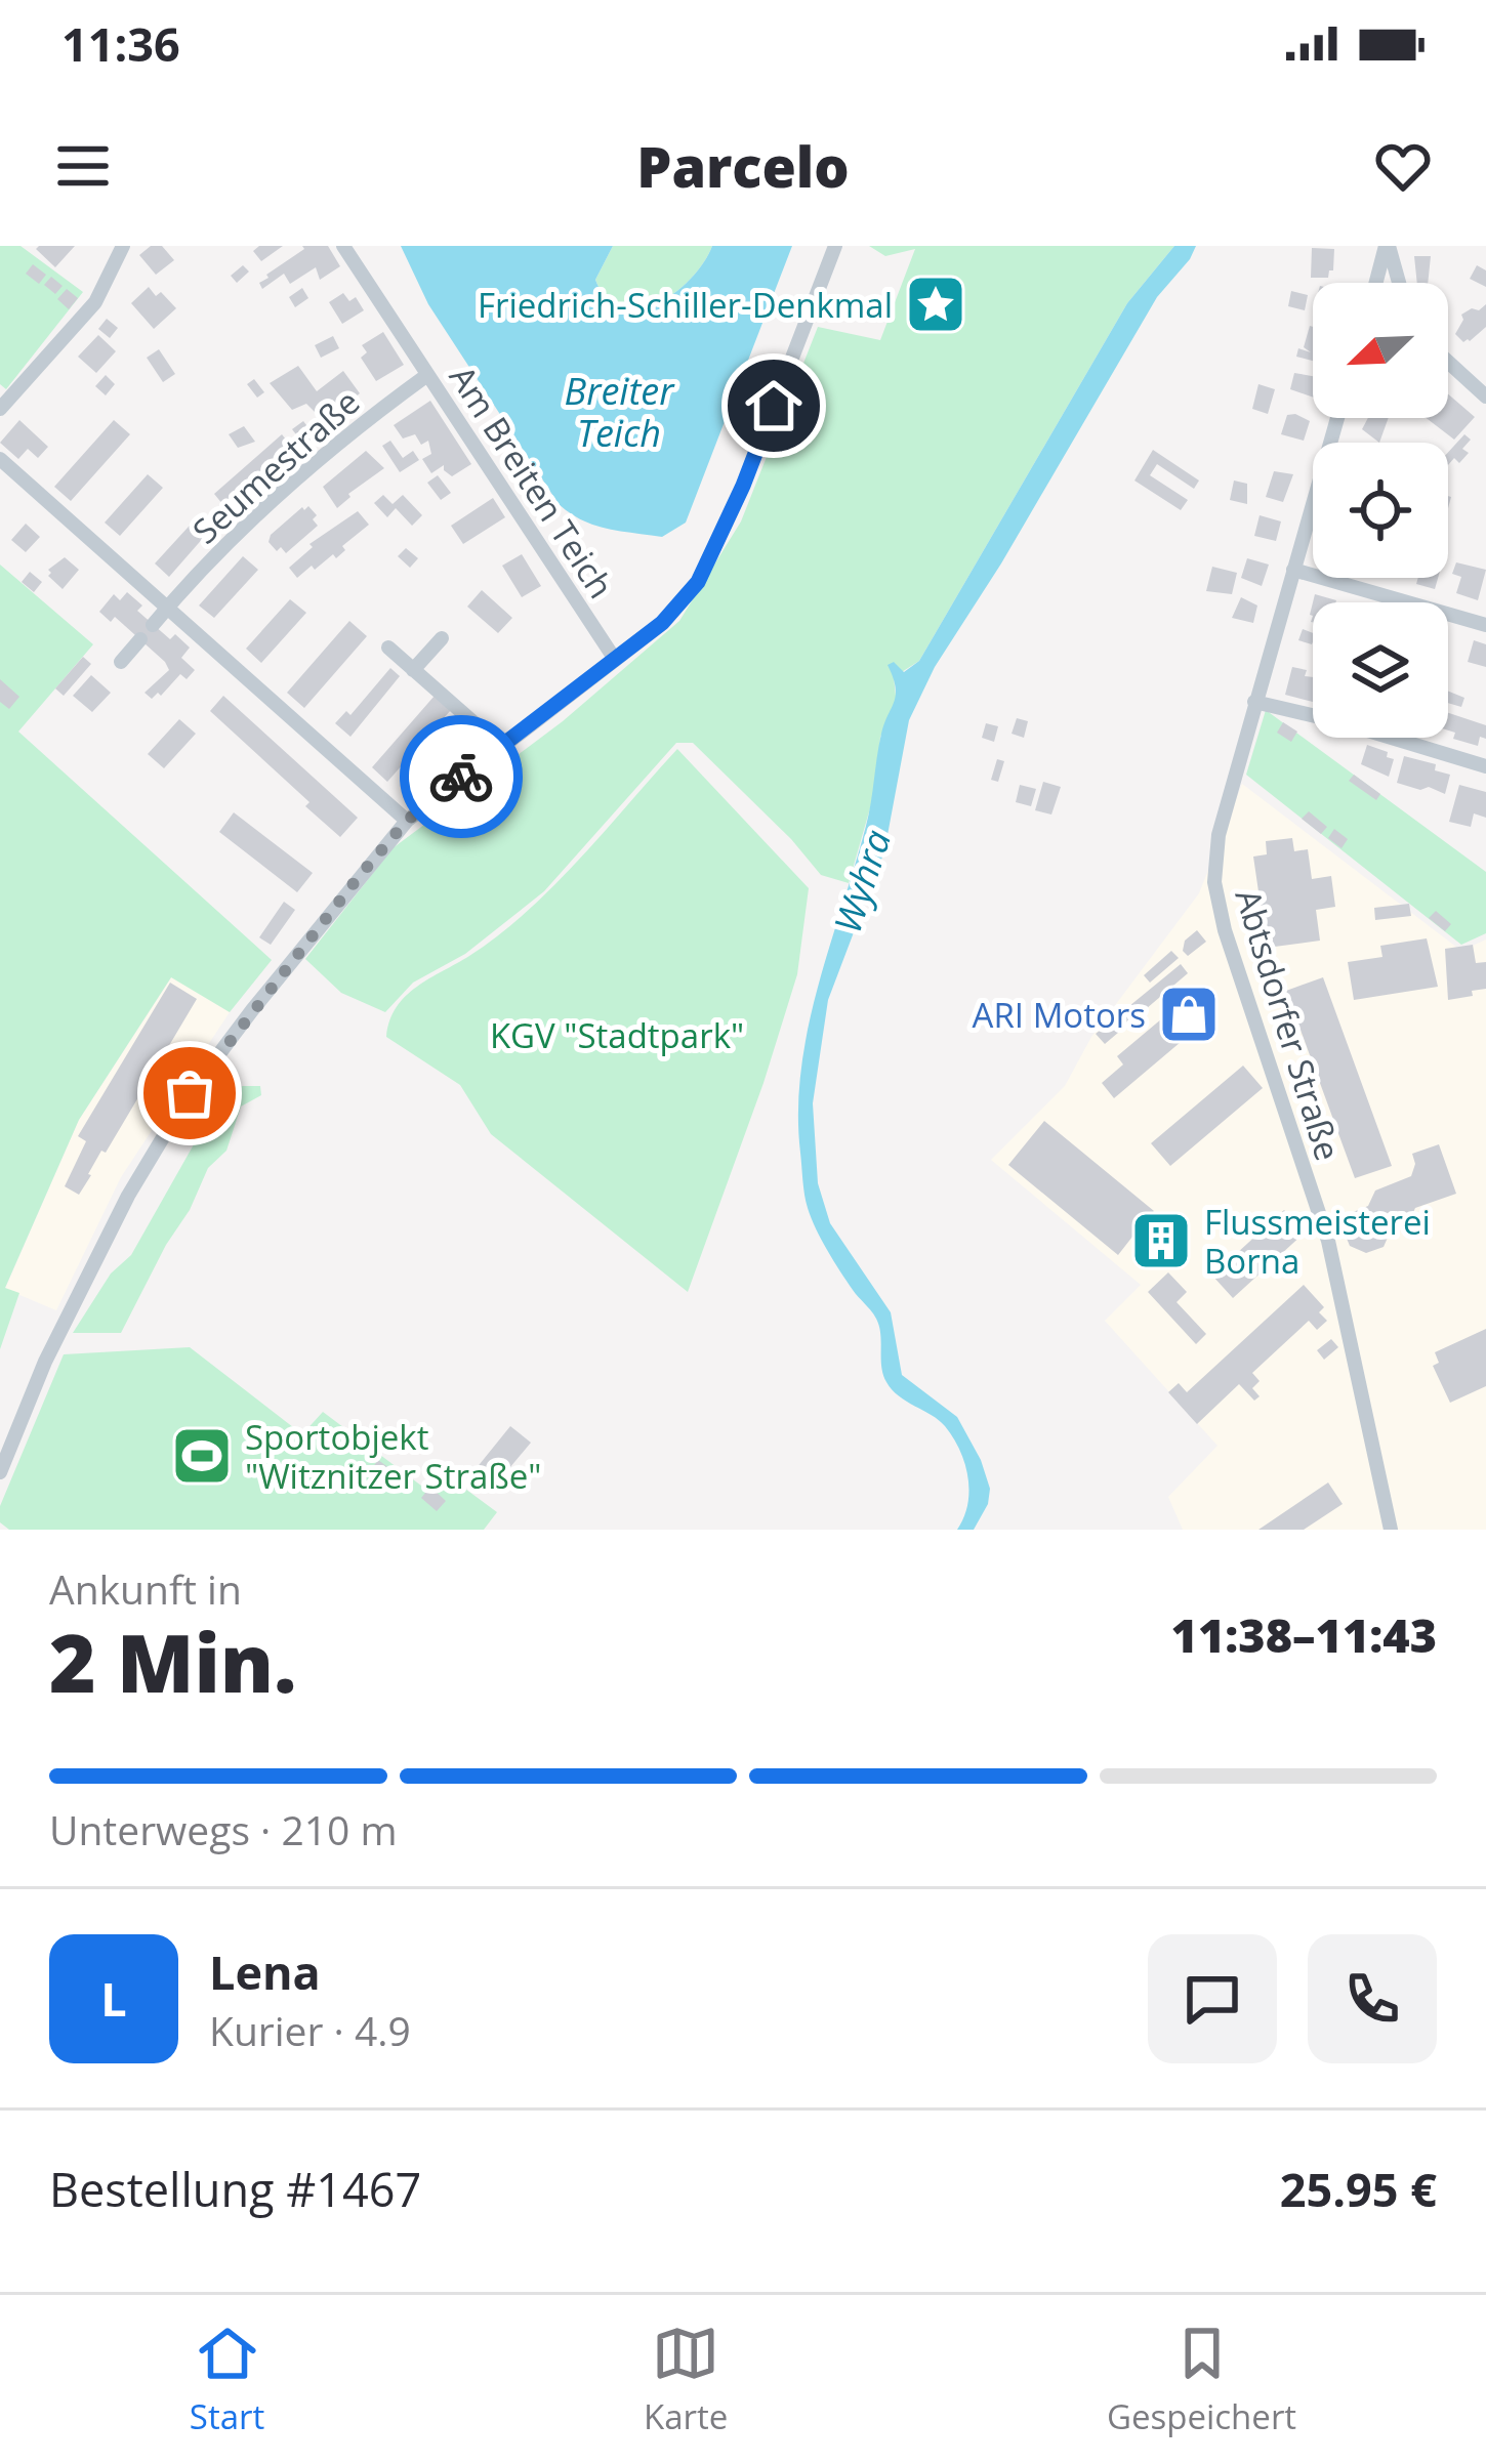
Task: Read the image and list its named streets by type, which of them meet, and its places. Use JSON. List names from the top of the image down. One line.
{"streets":{"street":["Seumestraße","Am Breiten Teich","Abtsdorfer Straße"]},"crossings":[["Seumestraße","Am Breiten Teich"]],"water":["Breiter Teich","Wyhra"],"parks":["KGV \"Stadtpark\""],"places":{"place":["Friedrich-Schiller-Denkmal"],"shop":["ARI Motors"],"building":["Flussmeisterei Borna"],"sports":["Sportobjekt \"Witznitzer Straße\""]},"north":"bottom left","page":{"status":"11:36","header":"Parcelo","heading":["2 Min.","Ankunft in","11:38–11:43"],"panel":["Lena","Kurier · 4.9","Bestellung #1467","25.95 €"],"bar":"Unterwegs · 210 m","round":"L","tabs":["Start","Karte","Gespeichert"]}}
